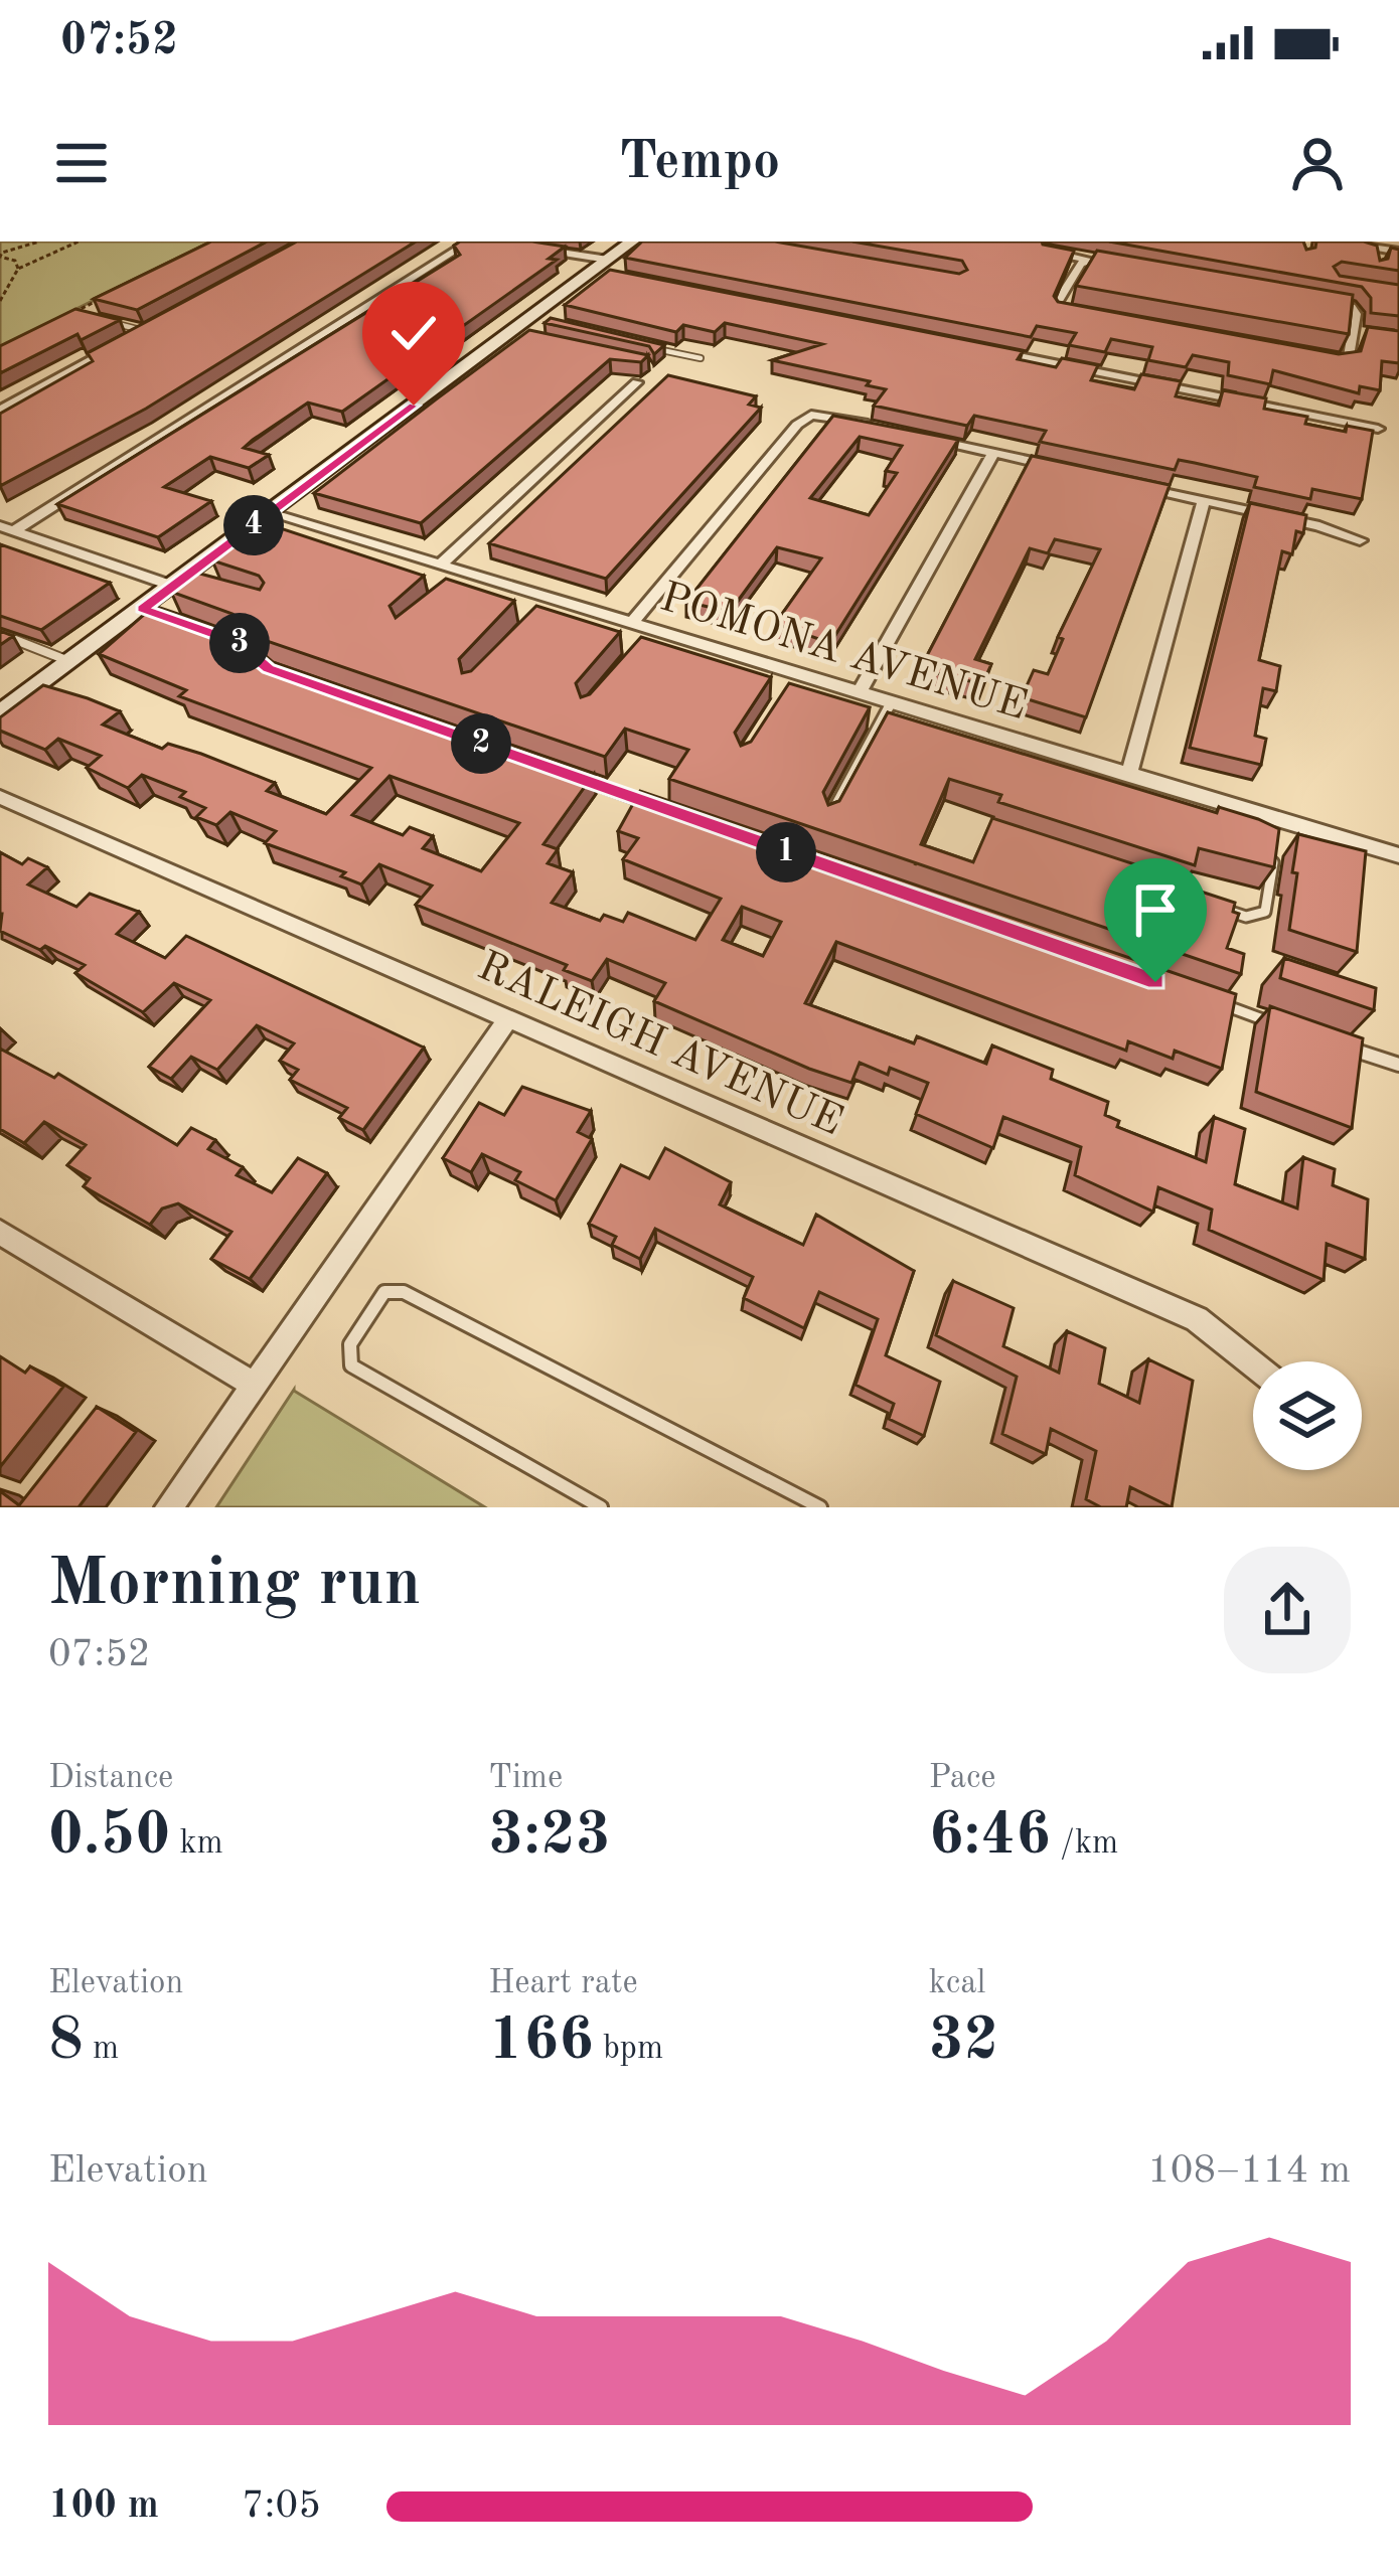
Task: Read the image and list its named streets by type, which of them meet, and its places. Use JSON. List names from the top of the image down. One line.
{"streets":{"street":["POMONA AVENUE","RALEIGH AVENUE"]},"page":{"status":"07:52","header":"Tempo","pins":["4","3","2","1"],"heading":["Morning run","07:52"],"stats":[["Distance","0.50 km"],["Time","3:23"],["Pace","6:46 /km"],["Elevation","8 m"],["Heart rate","166 bpm"],["kcal","32"]],"chart":["Elevation","108–114 m"],"list":[{"name":"100 m","note":"7:05"}]}}
